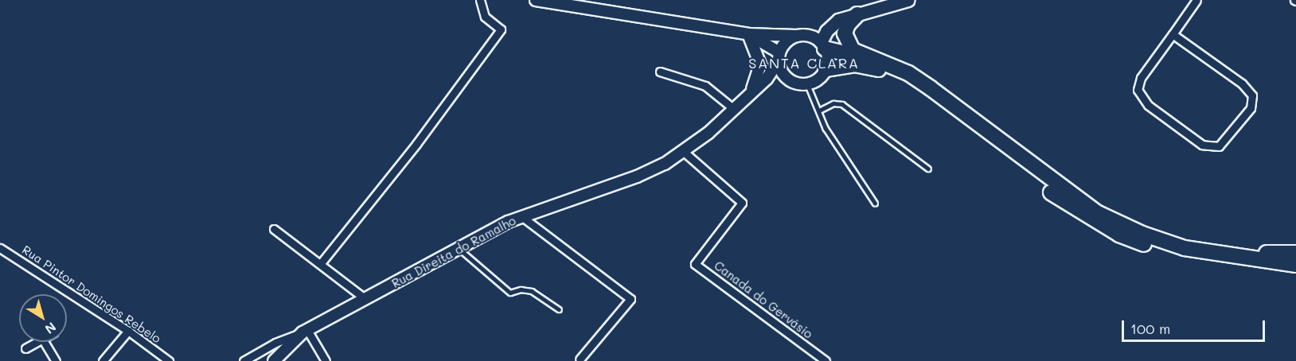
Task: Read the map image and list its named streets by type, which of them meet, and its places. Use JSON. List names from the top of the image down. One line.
{"streets":{"main road":["Rua Direita do Ramalho"],"street":["Rua Pintor Domingos Rebelo","Canada do Gervásio"]},"crossings":[["Rua Direita do Ramalho","Canada do Gervásio"]],"districts":["SANTA CLARA"],"scale_bar":"100 m","north":"bottom right"}
